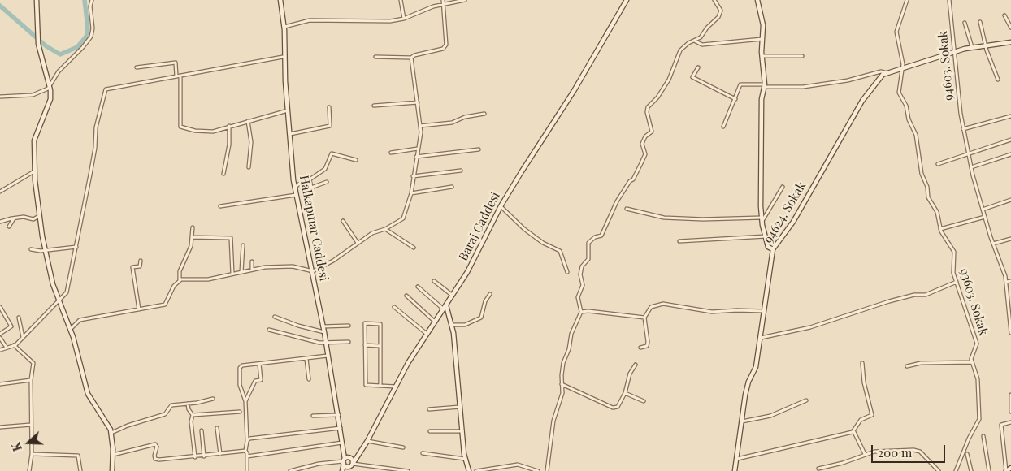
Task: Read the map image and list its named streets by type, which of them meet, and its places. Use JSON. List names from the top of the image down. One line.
{"streets":{"street":["94603. Sokak","94624. Sokak","Baraj Caddesi","Halkapınar Caddesi","93603. Sokak"]},"crossings":[["94603. Sokak","94624. Sokak"],["94624. Sokak","93603. Sokak"]],"scale_bar":"200 m","north":"left"}
